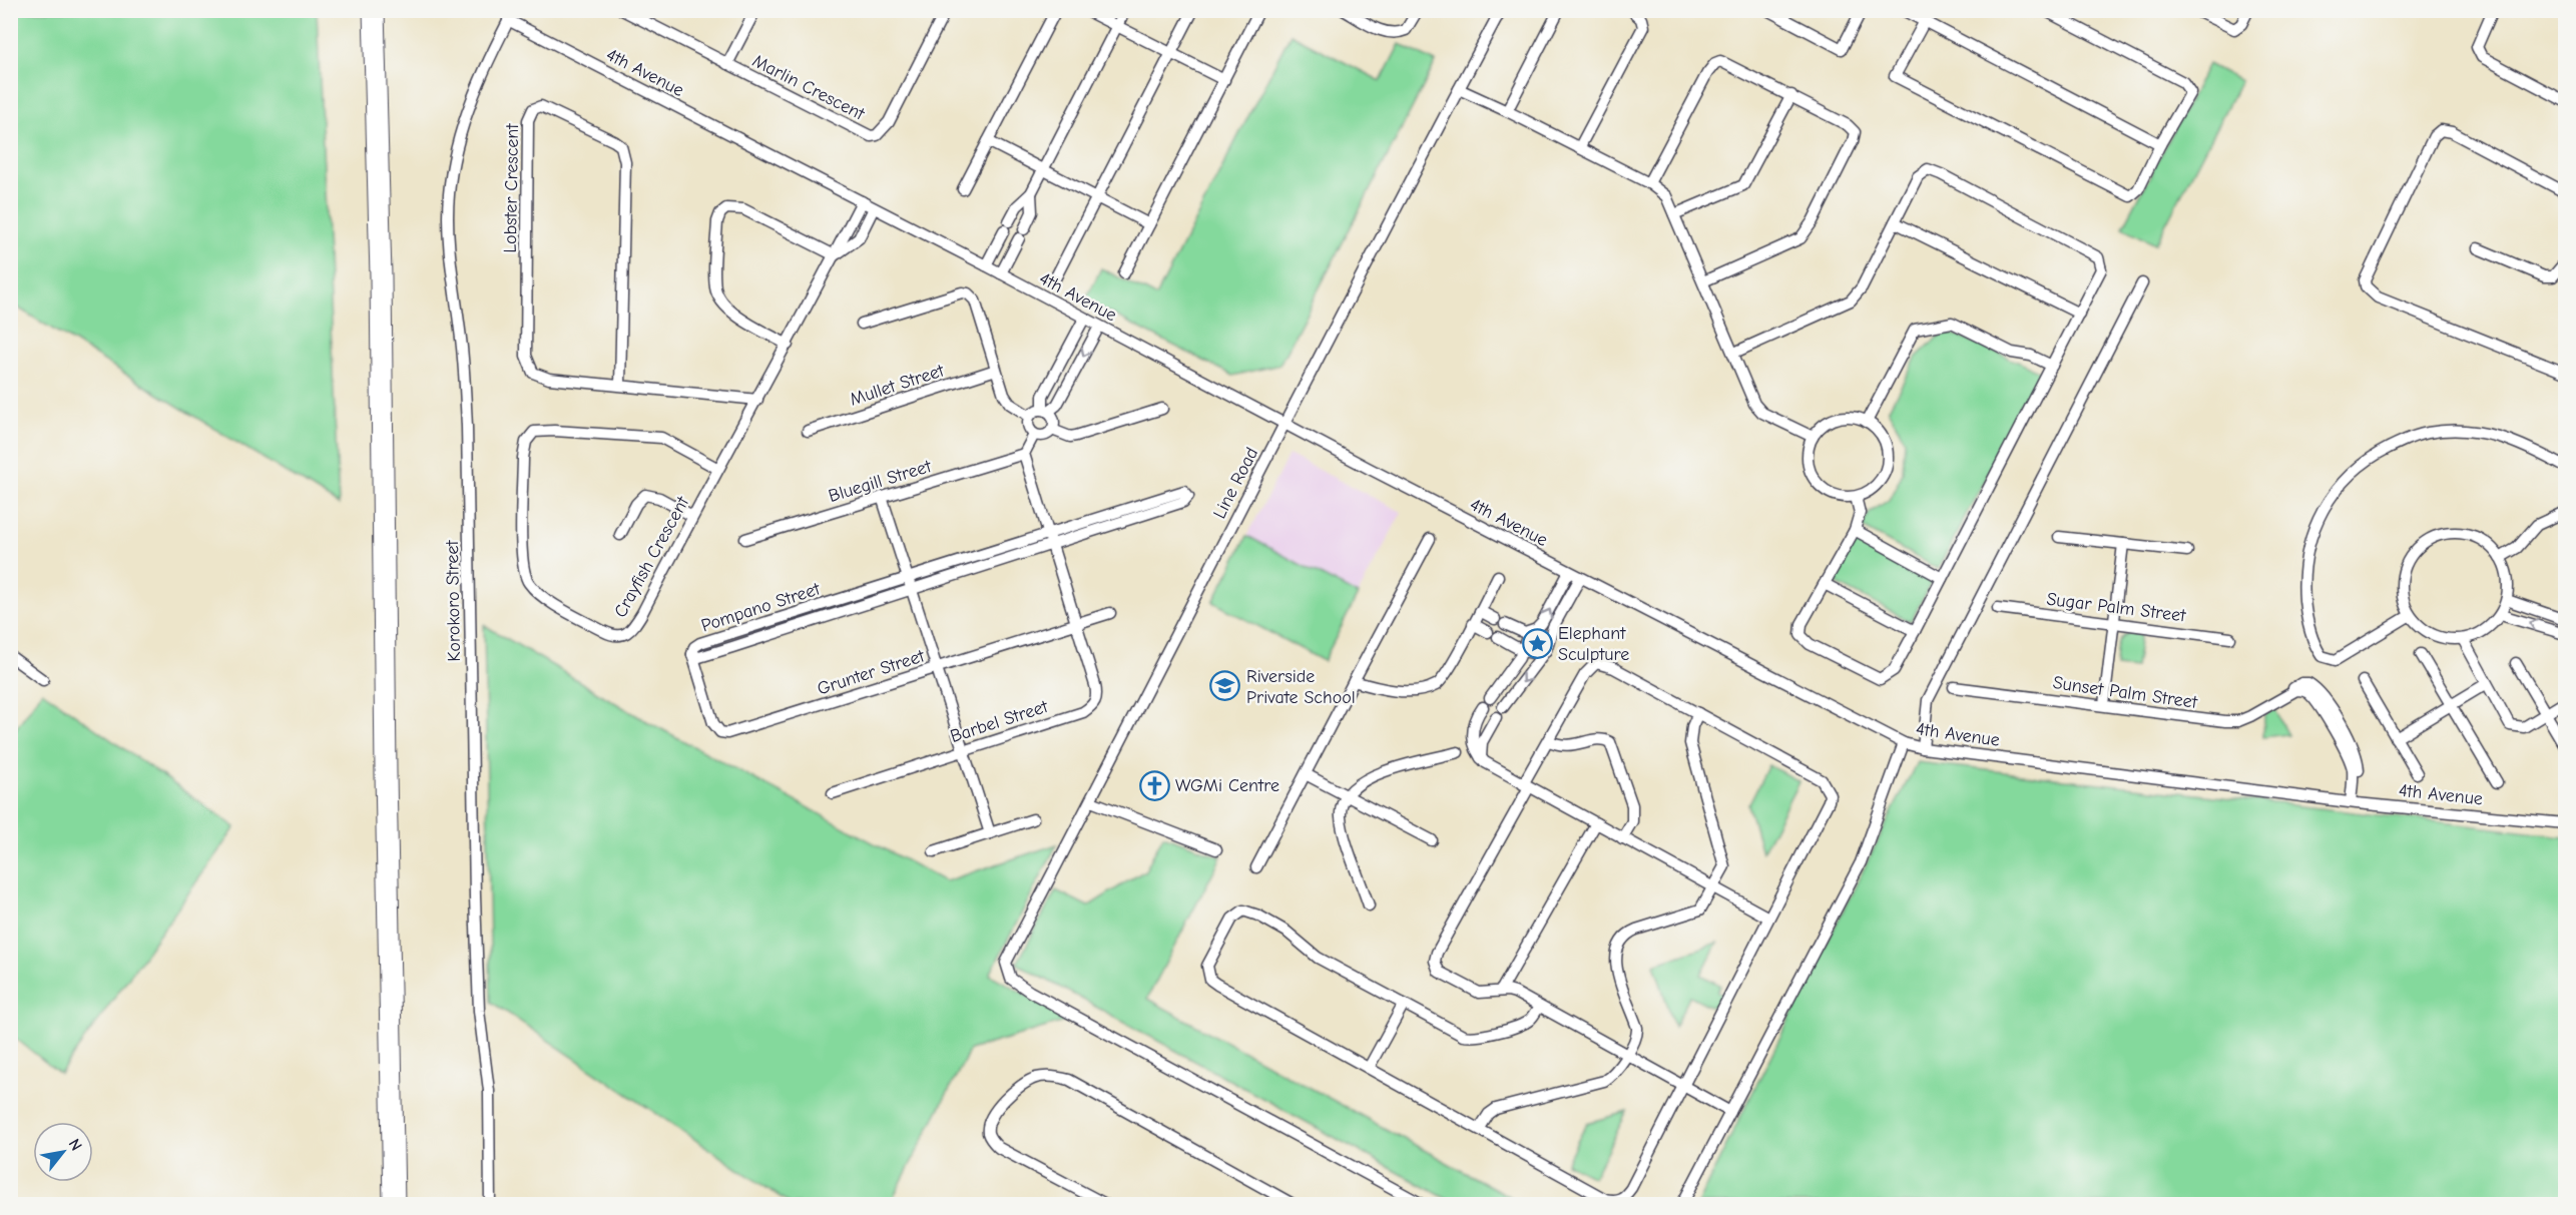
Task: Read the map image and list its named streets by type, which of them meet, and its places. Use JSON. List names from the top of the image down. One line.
{"streets":{"street":["4th Avenue","Marlin Crescent","Lobster Crescent","Mullet Street","Bluegill Street","Line Road","Crayfish Crescent","Korokoro Street","Pompano Street","Sugar Palm Street","Grunter Street","Sunset Palm Street","Barbel Street"]},"crossings":[["4th Avenue","Line Road"],["4th Avenue","Crayfish Crescent"],["4th Avenue","Korokoro Street"],["4th Avenue","Sunset Palm Street"],["Lobster Crescent","Crayfish Crescent"],["Pompano Street","Grunter Street"],["Grunter Street","Barbel Street"]],"places":{"place":["Elephant Sculpture"],"school or university":["Riverside Private School"],"church":["WGMi Centre"]},"north":"top right"}
